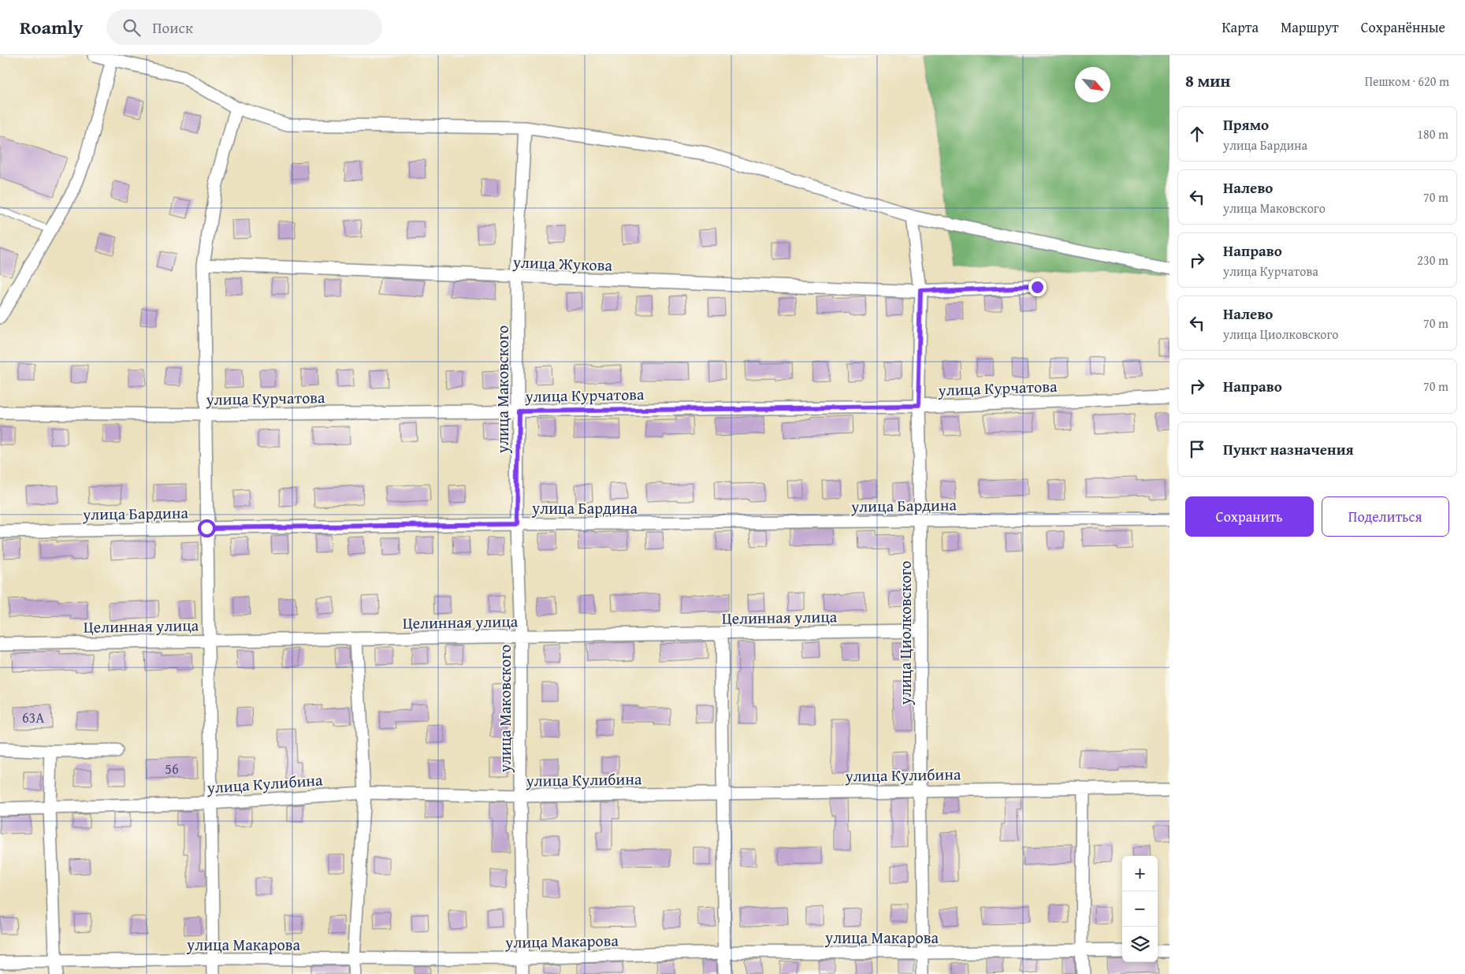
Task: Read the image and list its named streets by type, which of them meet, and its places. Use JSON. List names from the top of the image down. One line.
{"streets":{"street":["улица Жукова","улица Курчатова","улица Маковского","улица Бардина","Целинная улица","улица Циолковского","улица Кулибина","улица Макарова"]},"crossings":[["улица Жукова","улица Маковского"],["улица Жукова","улица Циолковского"],["улица Курчатова","улица Маковского"],["улица Курчатова","улица Циолковского"],["улица Маковского","улица Бардина"],["улица Маковского","Целинная улица"],["улица Маковского","улица Кулибина"],["улица Маковского","улица Макарова"],["улица Бардина","улица Циолковского"],["Целинная улица","улица Циолковского"],["улица Циолковского","улица Кулибина"],["улица Циолковского","улица Макарова"]],"house_numbers":["63А","56"],"north":"bottom right","page":{"header":"Roamly","search":"Поиск","nav":["Карта","Маршрут","Сохранённые"],"heading":["8 мин","Пешком · 620 m"],"list":[["Прямо","улица Бардина","180 m"],["Налево","улица Маковского","70 m"],["Направо","улица Курчатова","230 m"],["Налево","улица Циолковского","70 m"],["Направо","70 m"],"Пункт назначения"],"buttons":["Сохранить","Поделиться"],"map_buttons":["+","−"]}}
